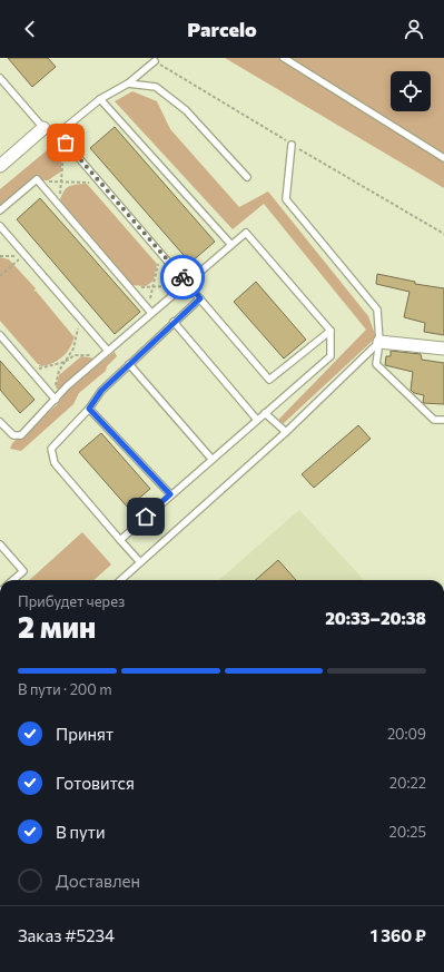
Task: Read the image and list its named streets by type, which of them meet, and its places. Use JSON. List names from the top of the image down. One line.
{"page":{"header":"Parcelo","heading":["2 мин","Прибудет через","20:33–20:38"],"panel":["Заказ #5234","1 360 ₽"],"bar":"В пути · 200 m","list":[["Принят","20:09"],["Готовится","20:22"],["В пути","20:25"],"Доставлен"]}}
